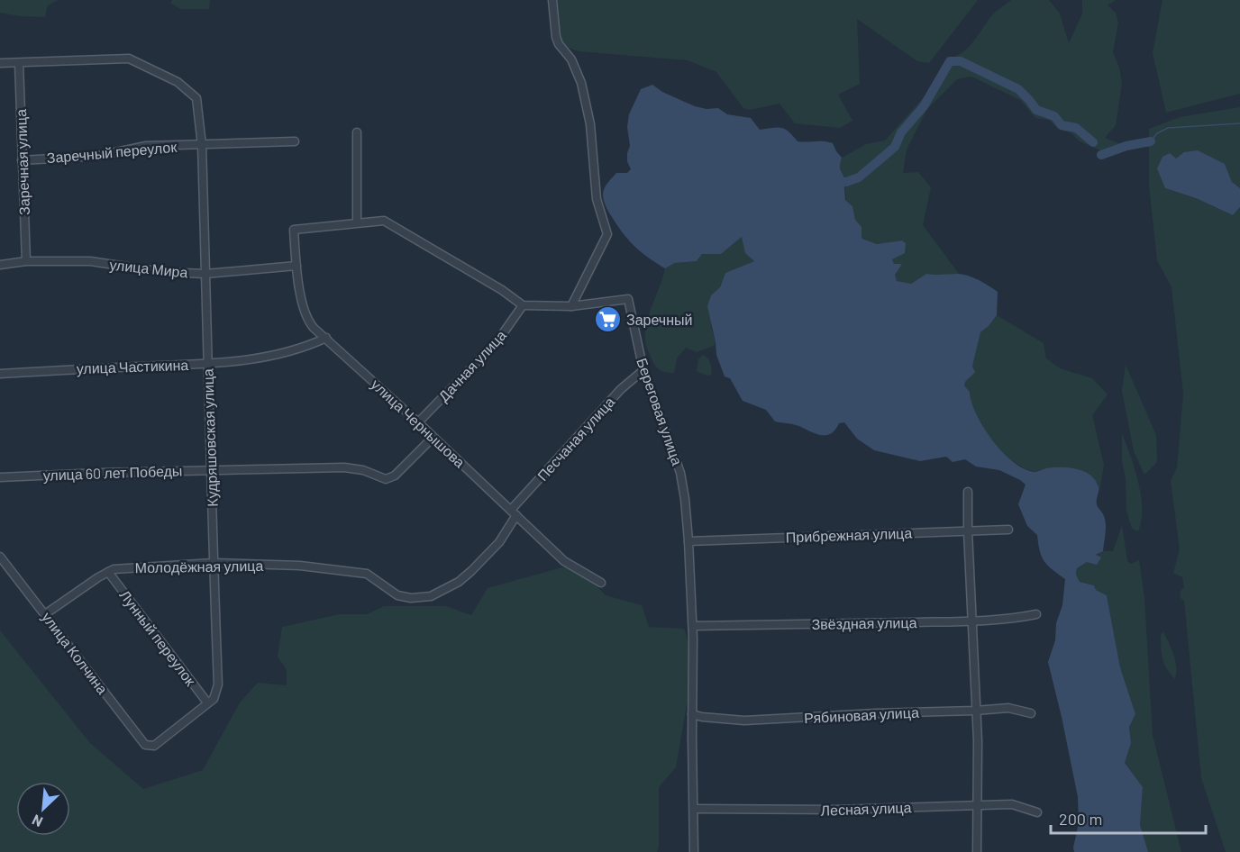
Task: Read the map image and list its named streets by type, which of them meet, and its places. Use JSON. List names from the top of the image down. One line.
{"streets":{"street":["Заречный переулок","Заречная улица","улица Мира","Дачная улица","улица Частикина","Береговая улица","улица Чернышова","Кудряшовская улица","Песчаная улица","улица 60 лет Победы","Прибрежная улица","Молодёжная улица","Звёздная улица","Лунный переулок","улица Колчина","Рябиновая улица","Лесная улица"]},"crossings":[["Заречный переулок","Заречная улица"],["Заречный переулок","Кудряшовская улица"],["Заречная улица","улица Мира"],["Заречная улица","Кудряшовская улица"],["улица Мира","улица Чернышова"],["улица Мира","Кудряшовская улица"],["Дачная улица","Береговая улица"],["Дачная улица","улица Чернышова"],["улица Частикина","улица Чернышова"],["улица Частикина","Кудряшовская улица"],["Береговая улица","Песчаная улица"],["Береговая улица","Прибрежная улица"],["Береговая улица","Звёздная улица"],["Береговая улица","Рябиновая улица"],["Береговая улица","Лесная улица"],["улица Чернышова","Песчаная улица"],["улица Чернышова","улица 60 лет Победы"],["Кудряшовская улица","улица 60 лет Победы"],["Кудряшовская улица","Молодёжная улица"],["Кудряшовская улица","Лунный переулок"],["Кудряшовская улица","улица Колчина"],["Песчаная улица","Молодёжная улица"],["Молодёжная улица","Лунный переулок"],["Молодёжная улица","улица Колчина"]],"places":{"supermarket":["Заречный"]},"scale_bar":"200 m","north":"bottom left"}
